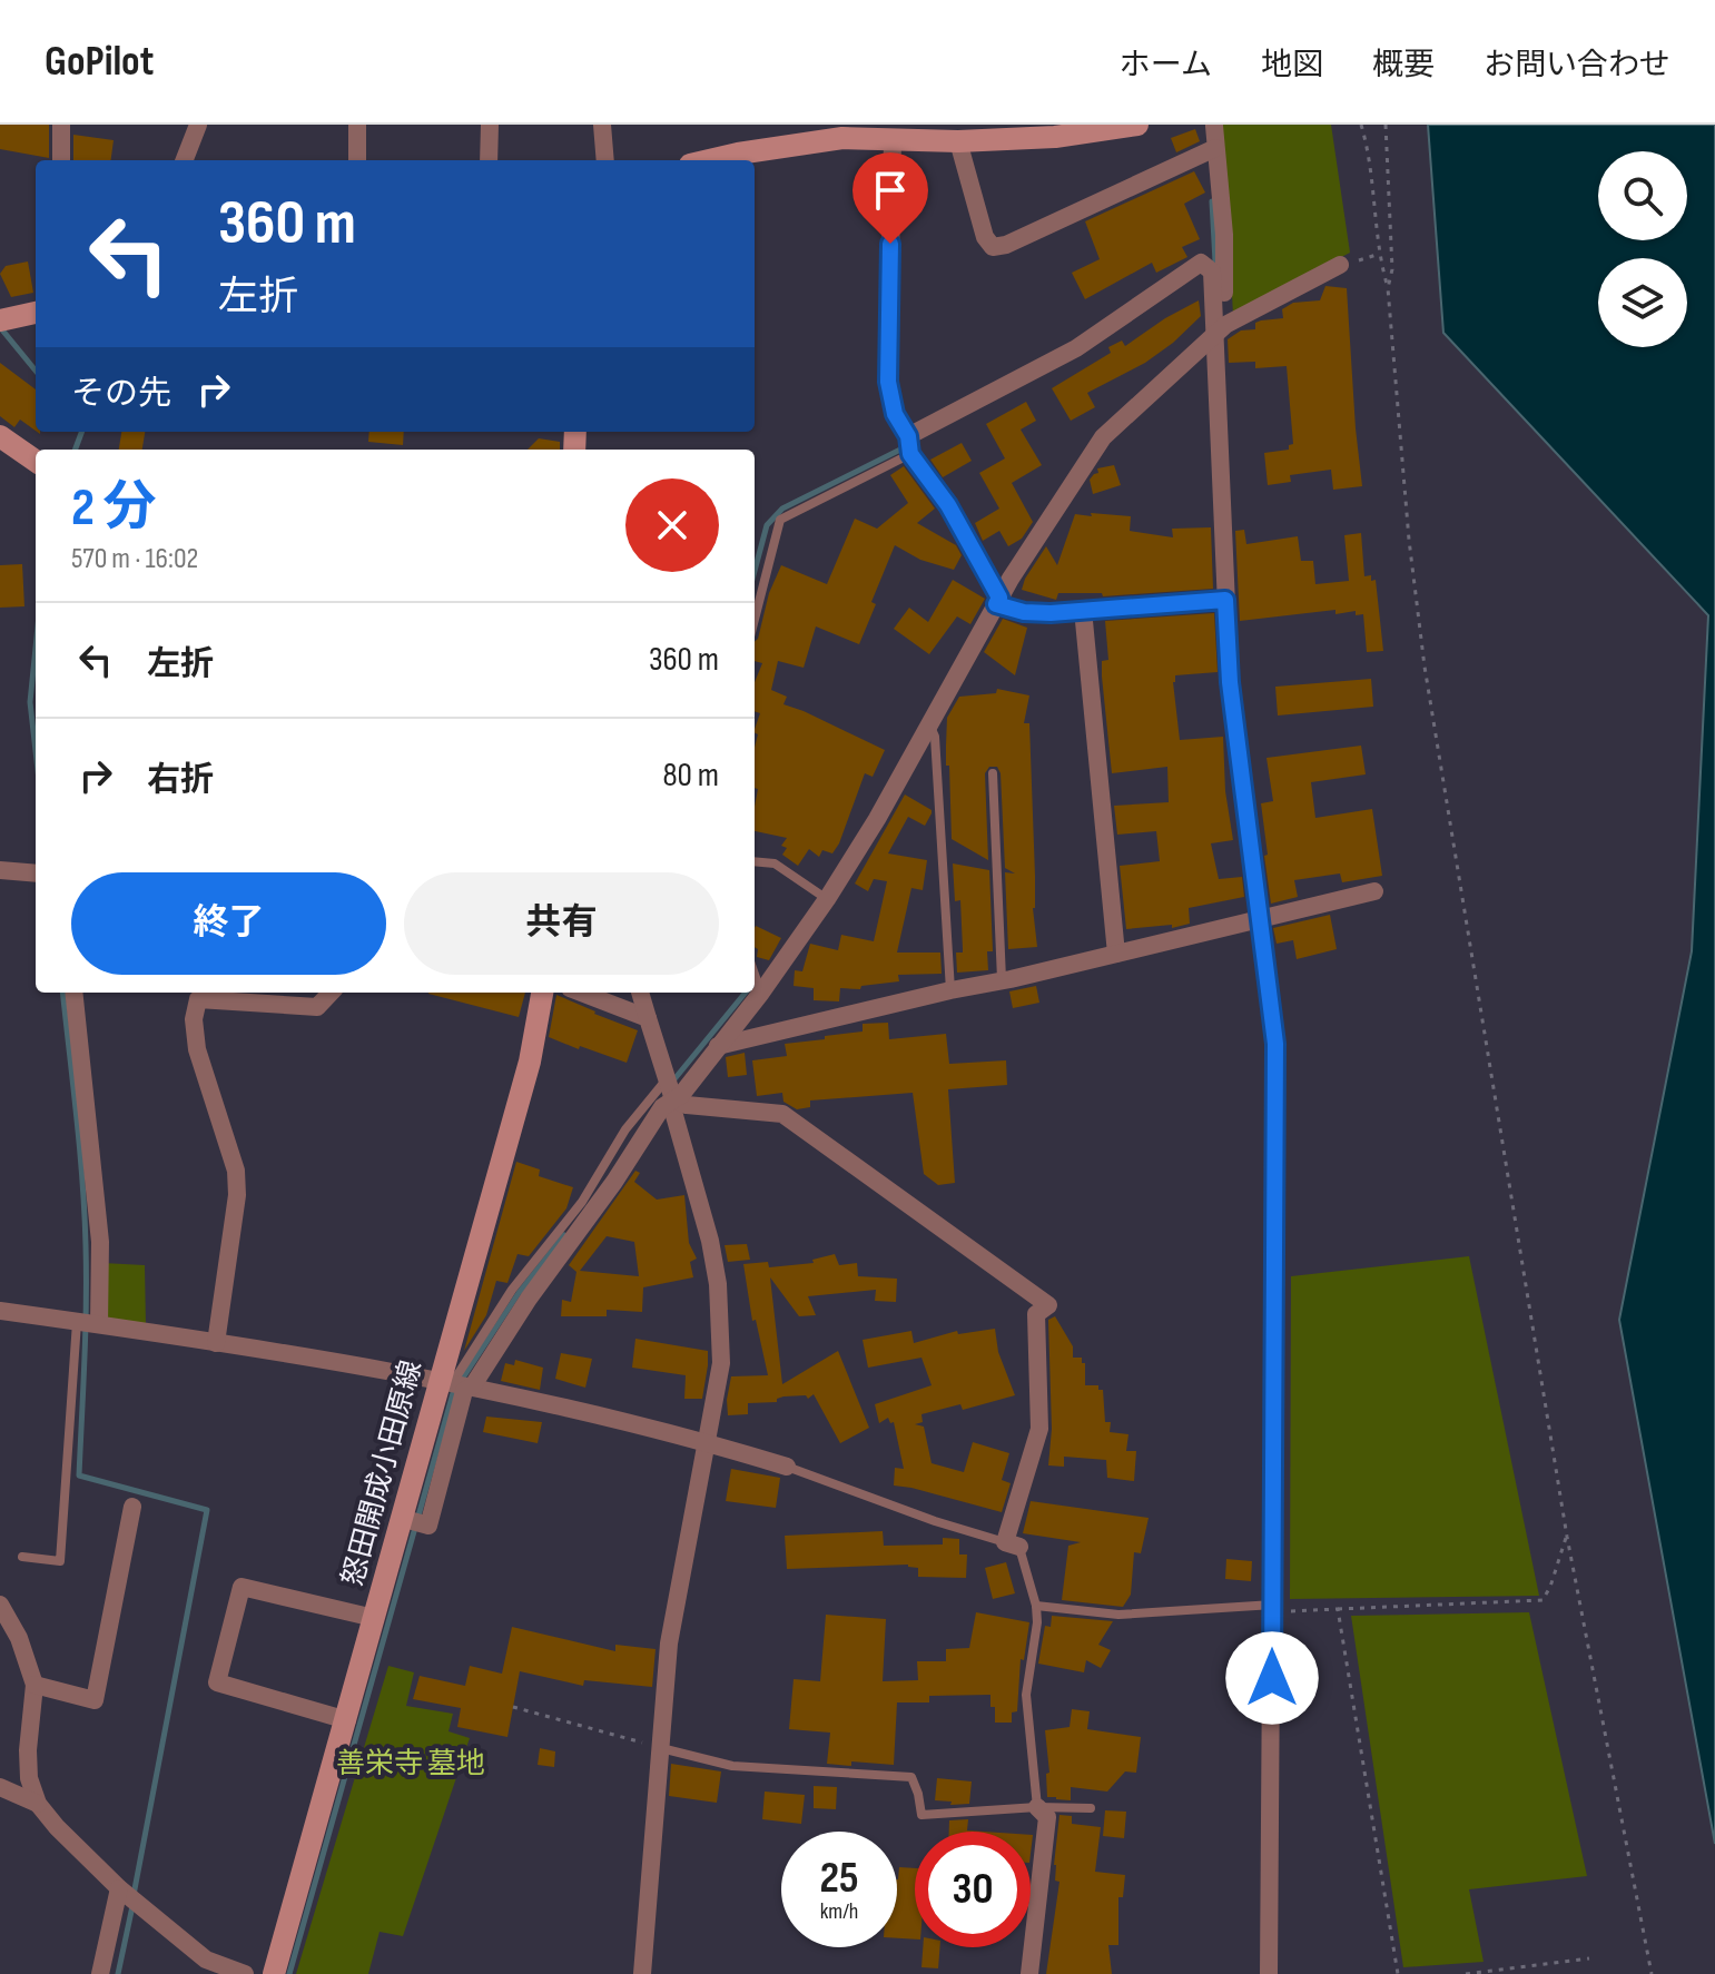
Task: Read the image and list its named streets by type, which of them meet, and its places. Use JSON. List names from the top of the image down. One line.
{"streets":{"main road":["怒田開成小田原線"]},"parks":["善栄寺 墓地"],"page":{"header":"GoPilot","nav":["ホーム","地図","概要","お問い合わせ"],"turn":["360 m","左折"],"then":"その先","heading":["2 分","570 m · 16:02"],"list":[{"name":"左折","value":"360 m"},{"name":"右折","value":"80 m"}],"buttons":["終了","共有"],"speed":"25 km/h","limit":"30"}}
